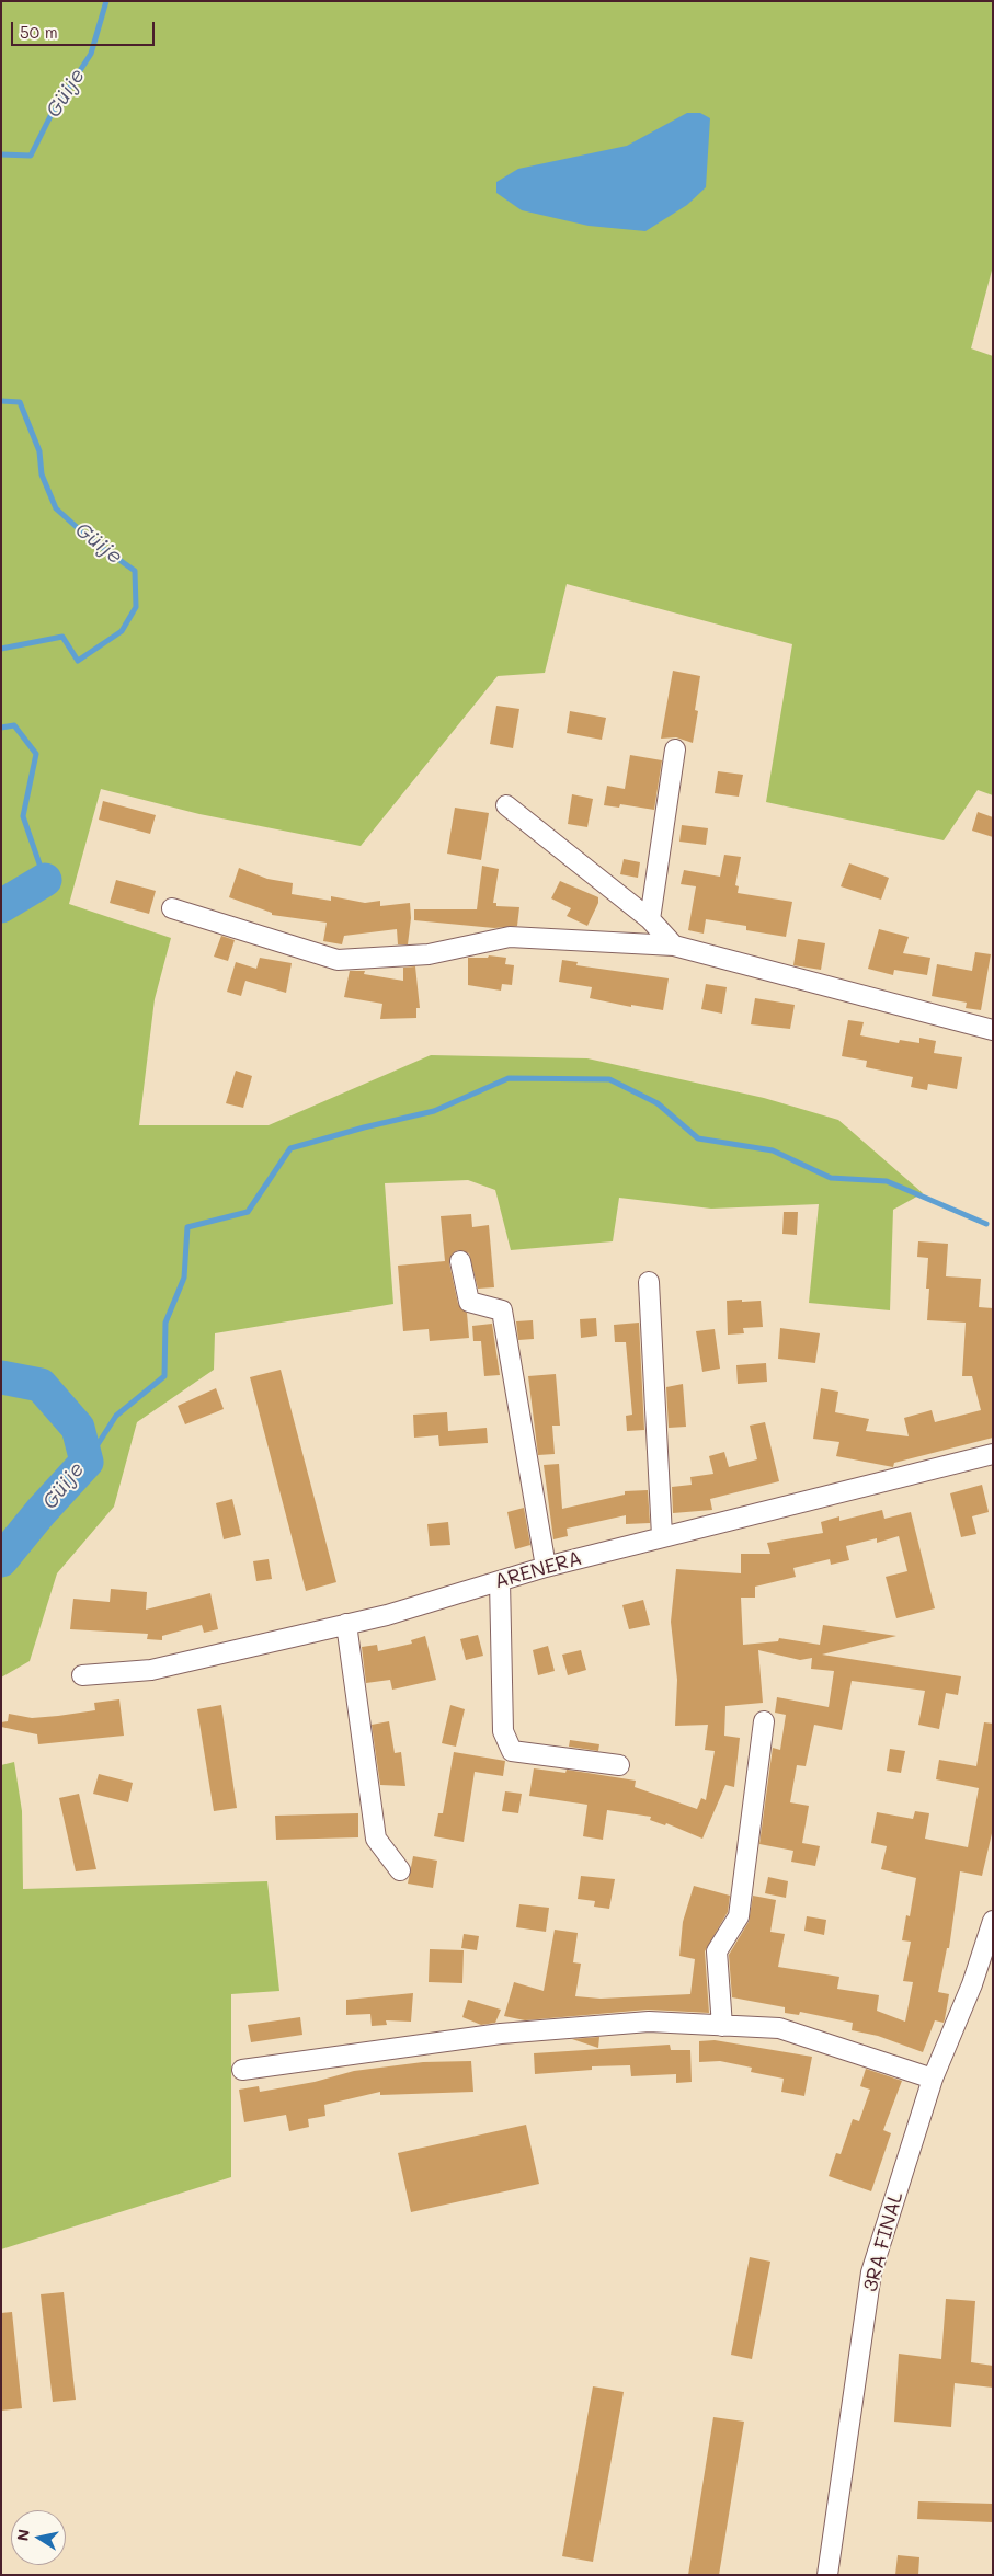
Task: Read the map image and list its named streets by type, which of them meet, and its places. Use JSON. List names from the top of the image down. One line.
{"streets":{"street":["ARENERA","3RA FINAL"]},"water":["Güije"],"scale_bar":"50 m","north":"left"}
